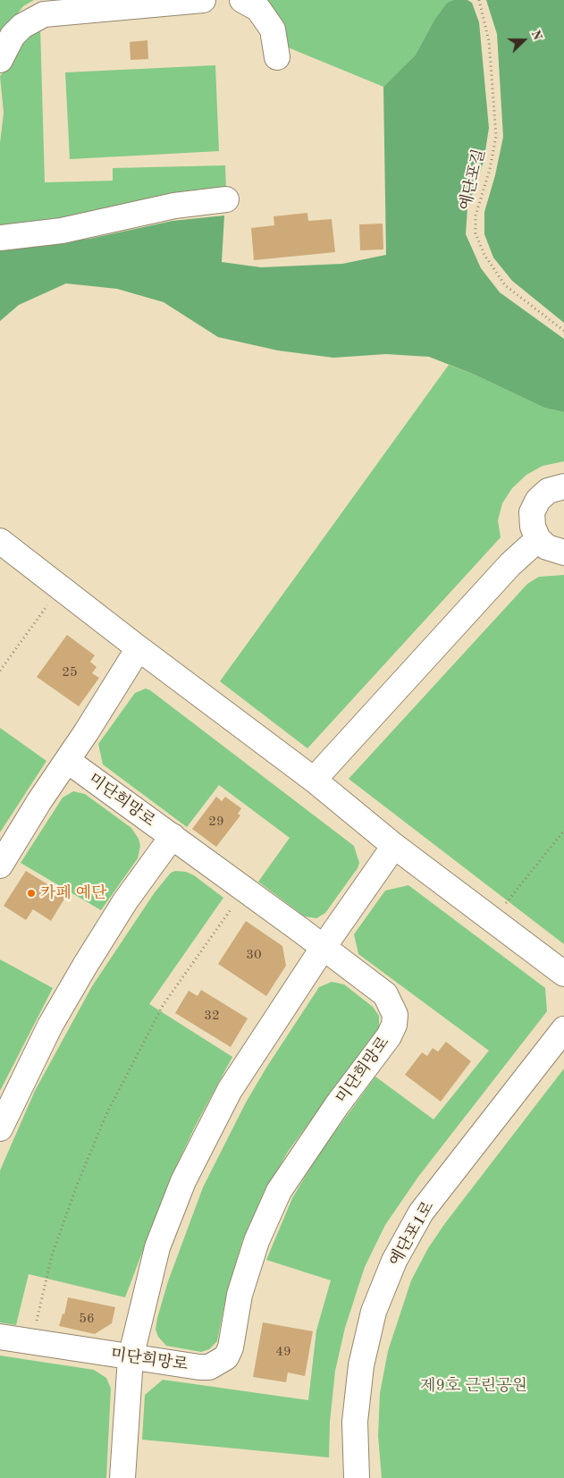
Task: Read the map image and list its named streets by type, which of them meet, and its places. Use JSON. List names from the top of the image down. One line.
{"streets":{"street":["미단희망로","예단포1로"],"path":["예단포길"]},"parks":["제9호 근린공원"],"places":["카페 예단"],"house_numbers":["25","29","30","32","56","49"],"north":"right"}
